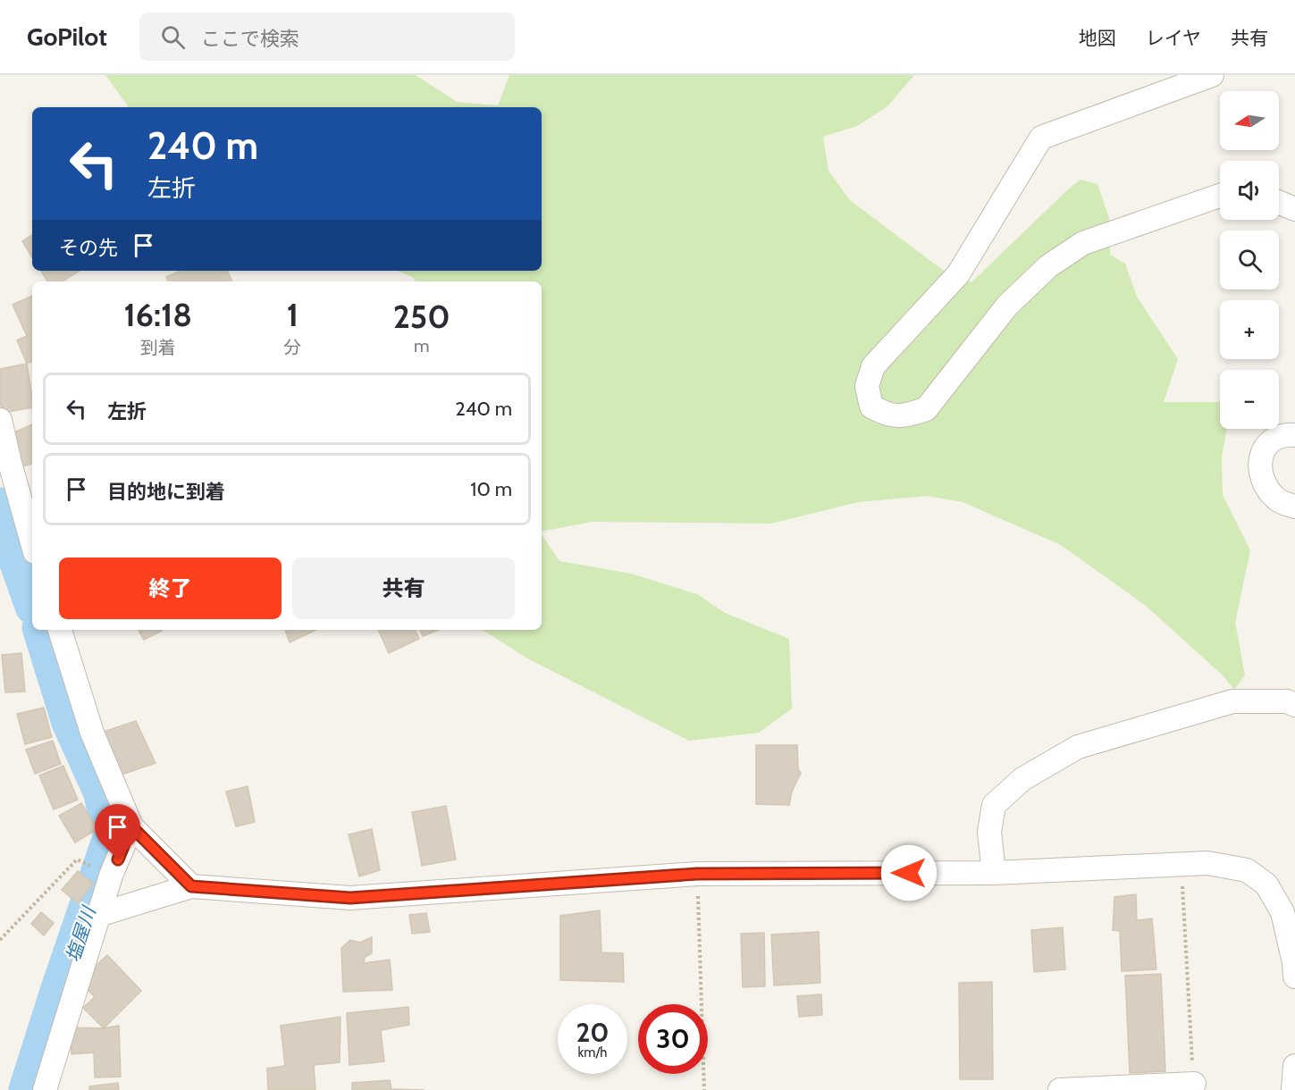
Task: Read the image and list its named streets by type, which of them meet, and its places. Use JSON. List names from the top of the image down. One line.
{"water":["塩屋川"],"north":"left","page":{"header":"GoPilot","search":"ここで検索","nav":["地図","レイヤ","共有"],"map_buttons":["+","−"],"turn":["240 m","左折"],"then":"その先","eta":["16:18","到着","1","分","250","m"],"list":[{"name":"左折","value":"240 m"},{"name":"目的地に到着","value":"10 m"}],"buttons":["終了","共有"],"speed":"20 km/h","limit":"30"}}
